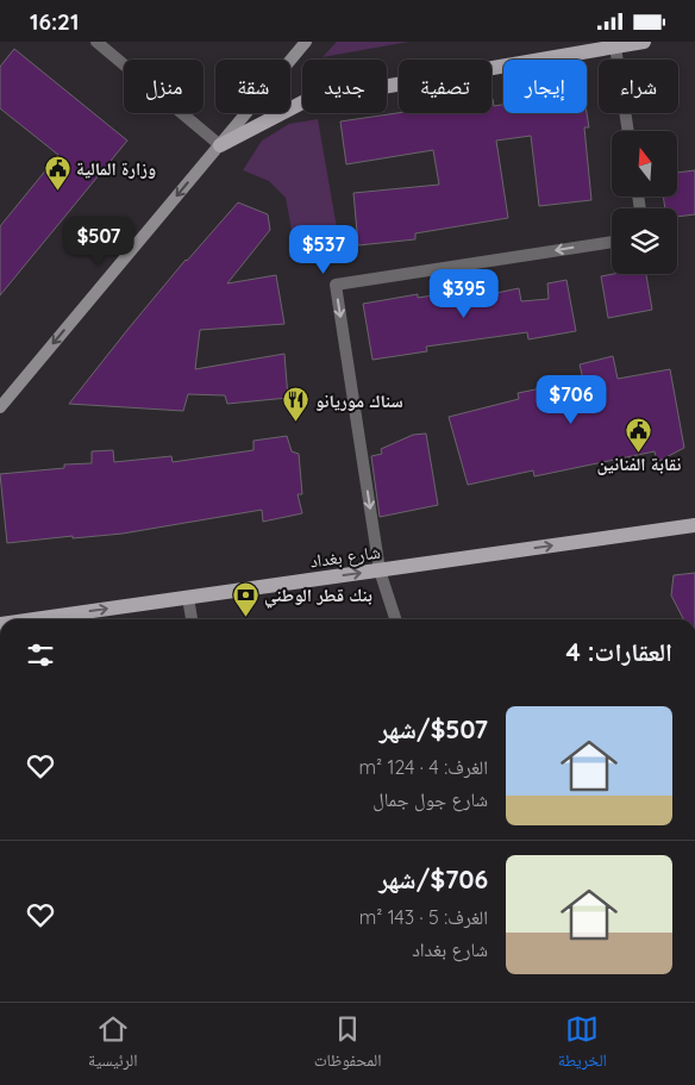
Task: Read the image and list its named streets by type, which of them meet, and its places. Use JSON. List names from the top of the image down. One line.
{"streets":{"main road":["شارع بغداد"]},"one_way":["شارع بغداد"],"places":{"public building":["وزارة المالية","نقابة الفنانين"],"restaurant":["سناك موريانو"],"bank":["بنك قطر الوطني"]},"north":"top","page":{"status":"16:21","chip":["شراء","إيجار","تصفية","جديد","شقة","منزل"],"price":["$507","$537","$395","$706"],"heading":"العقارات: 4","list":[{"name":"$507/شهر","note":"الغرف: 4 · 124 m² · شارع جول جمال"},{"name":"$706/شهر","note":"الغرف: 5 · 143 m² · شارع بغداد"}],"tabs":["الخريطة","المحفوظات","الرئيسية"]}}
